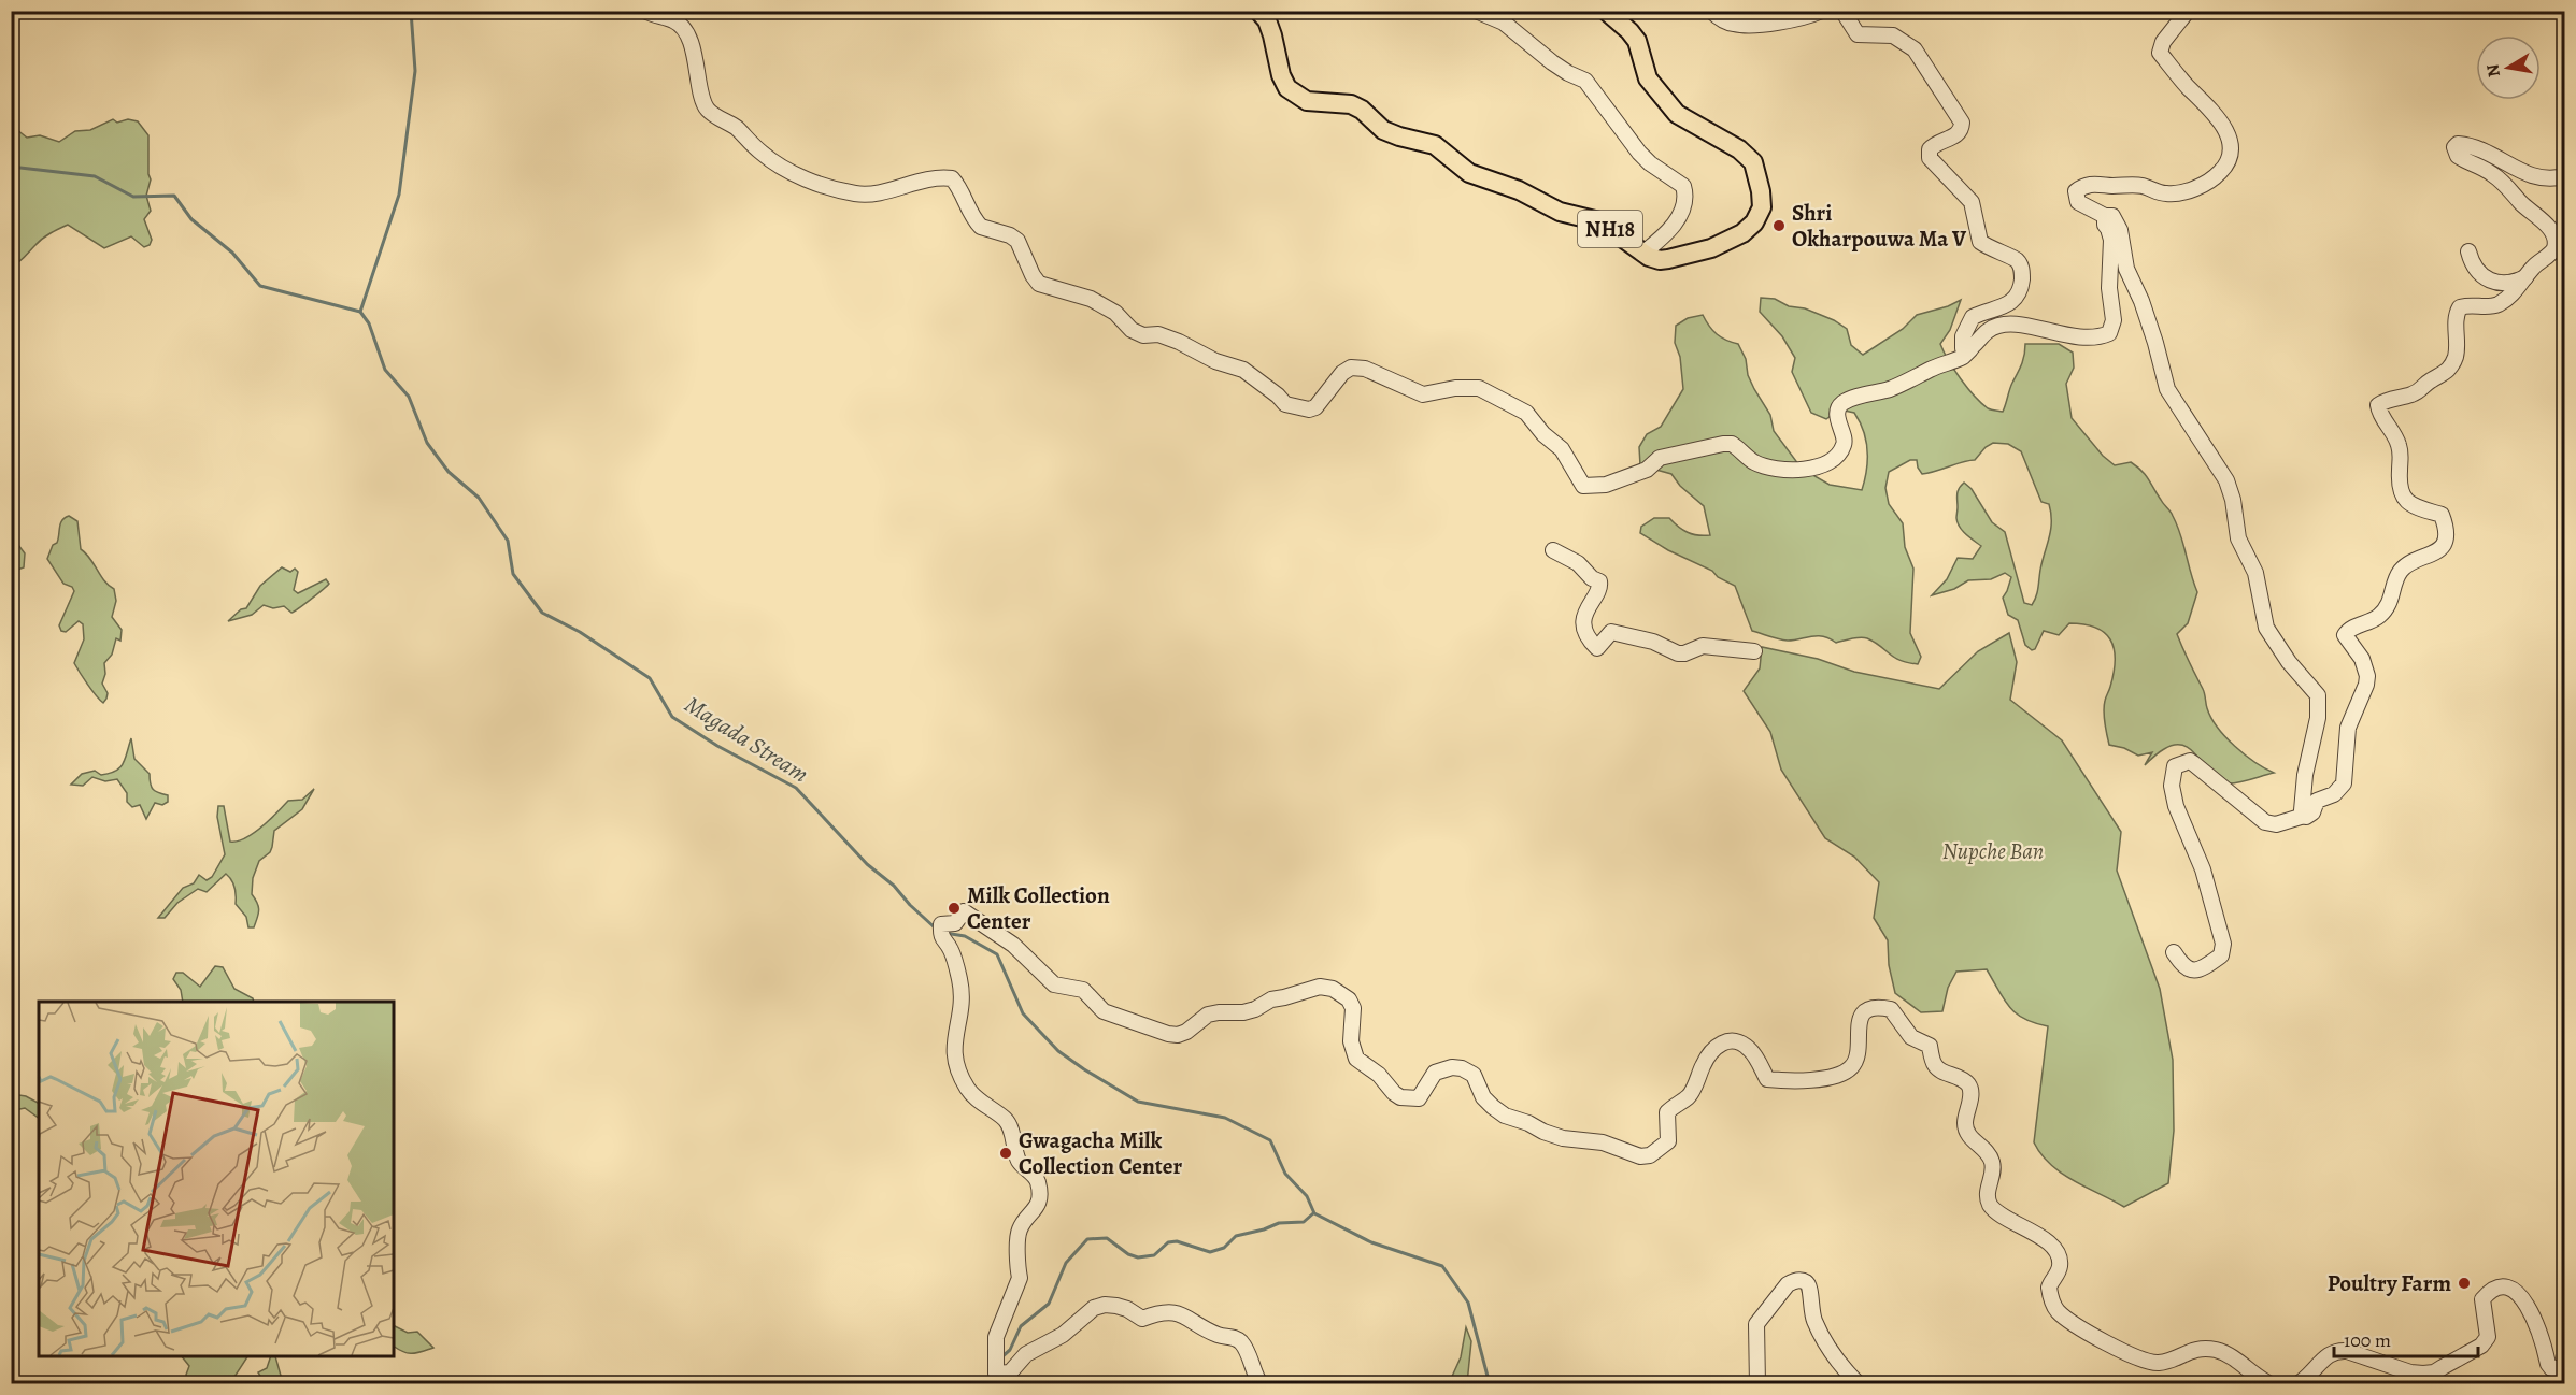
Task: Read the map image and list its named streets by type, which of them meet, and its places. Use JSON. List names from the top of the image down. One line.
{"streets":{"main road":["NH18"]},"water":["Magada Stream"],"parks":["Nupche Ban"],"places":["Shri Okharpouwa Ma V","Milk Collection Center","Gwagacha Milk Collection Center","Poultry Farm"],"scale_bar":"100 m","north":"left"}
